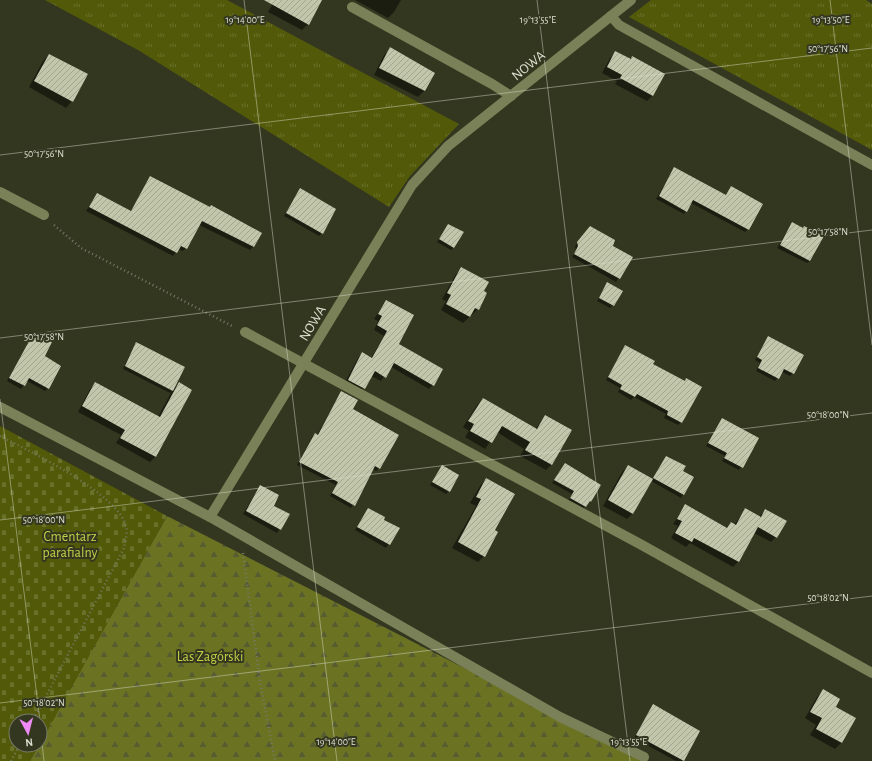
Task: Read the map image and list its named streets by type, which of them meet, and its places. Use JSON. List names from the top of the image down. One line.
{"streets":{"street":["NOWA"]},"parks":["Cmentarz parafialny","Las Zagórski"],"north":"bottom","coordinates":["19°14'00\"E","19°13'55\"E","19°13'50\"E","50°17'56\"N","50°17'58\"N","50°18'00\"N","50°18'02\"N"]}
